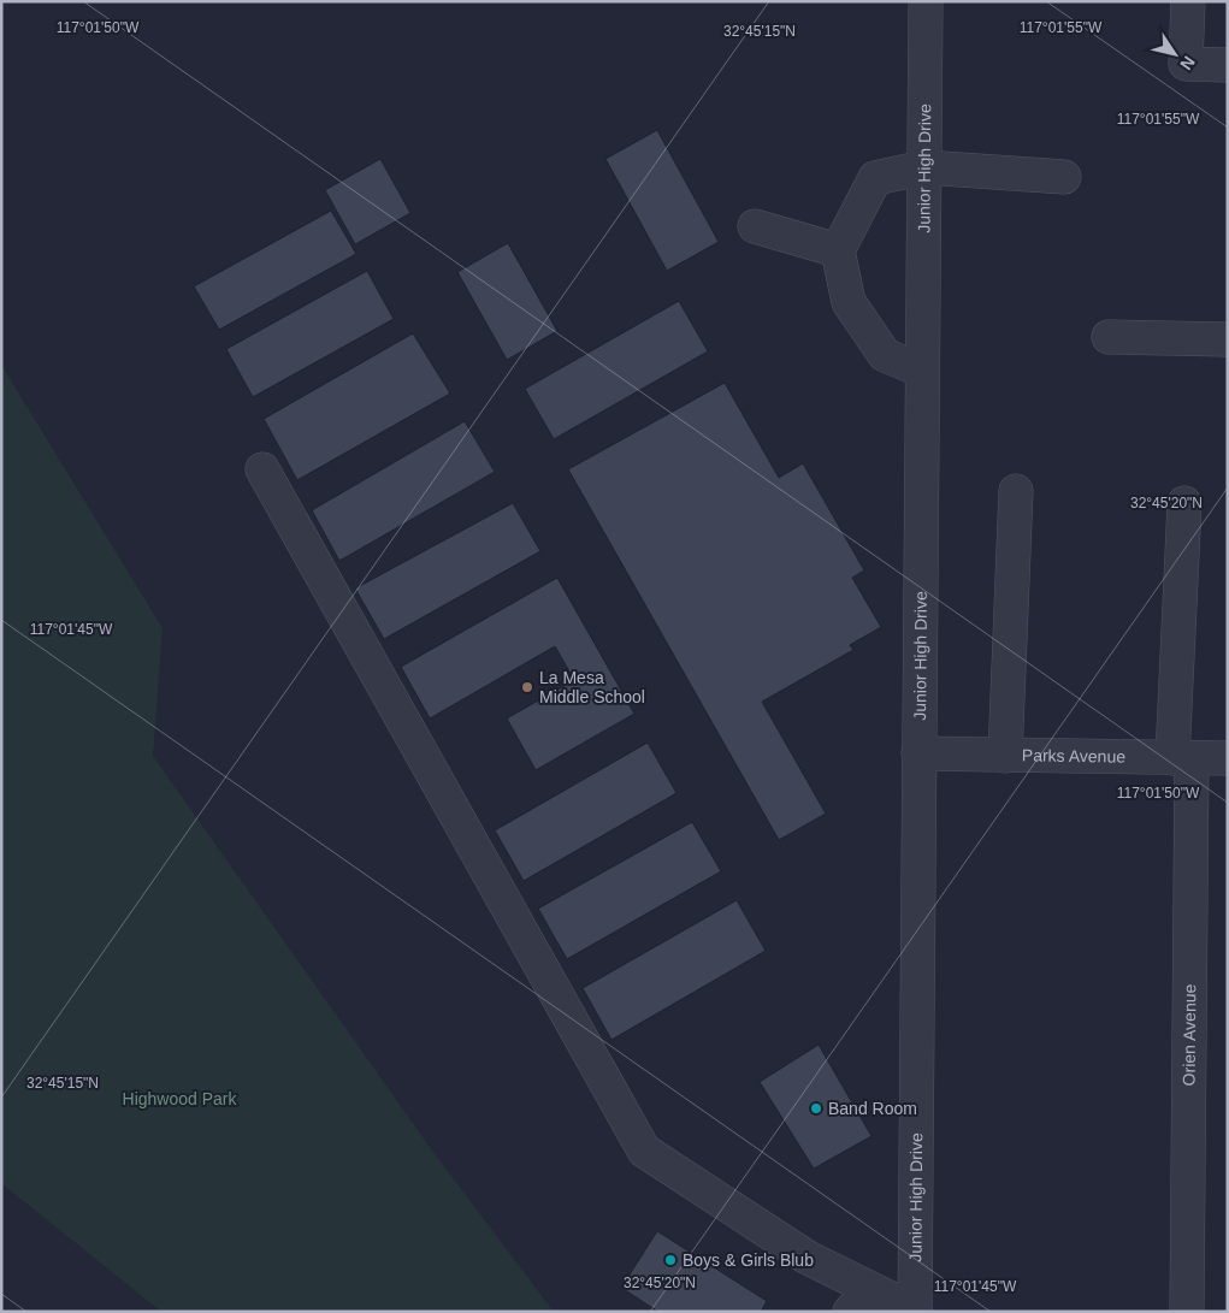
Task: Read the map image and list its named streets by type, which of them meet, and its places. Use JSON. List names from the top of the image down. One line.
{"streets":{"street":["Junior High Drive","Parks Avenue","Orien Avenue"]},"crossings":[["Junior High Drive","Parks Avenue"],["Parks Avenue","Orien Avenue"]],"parks":["Highwood Park"],"places":["La Mesa Middle School","Band Room","Boys & Girls Blub"],"north":"bottom right","coordinates":["117°01'50\"W","117°01'55\"W","32°45'15\"N","32°45'20\"N","117°01'45\"W"]}
